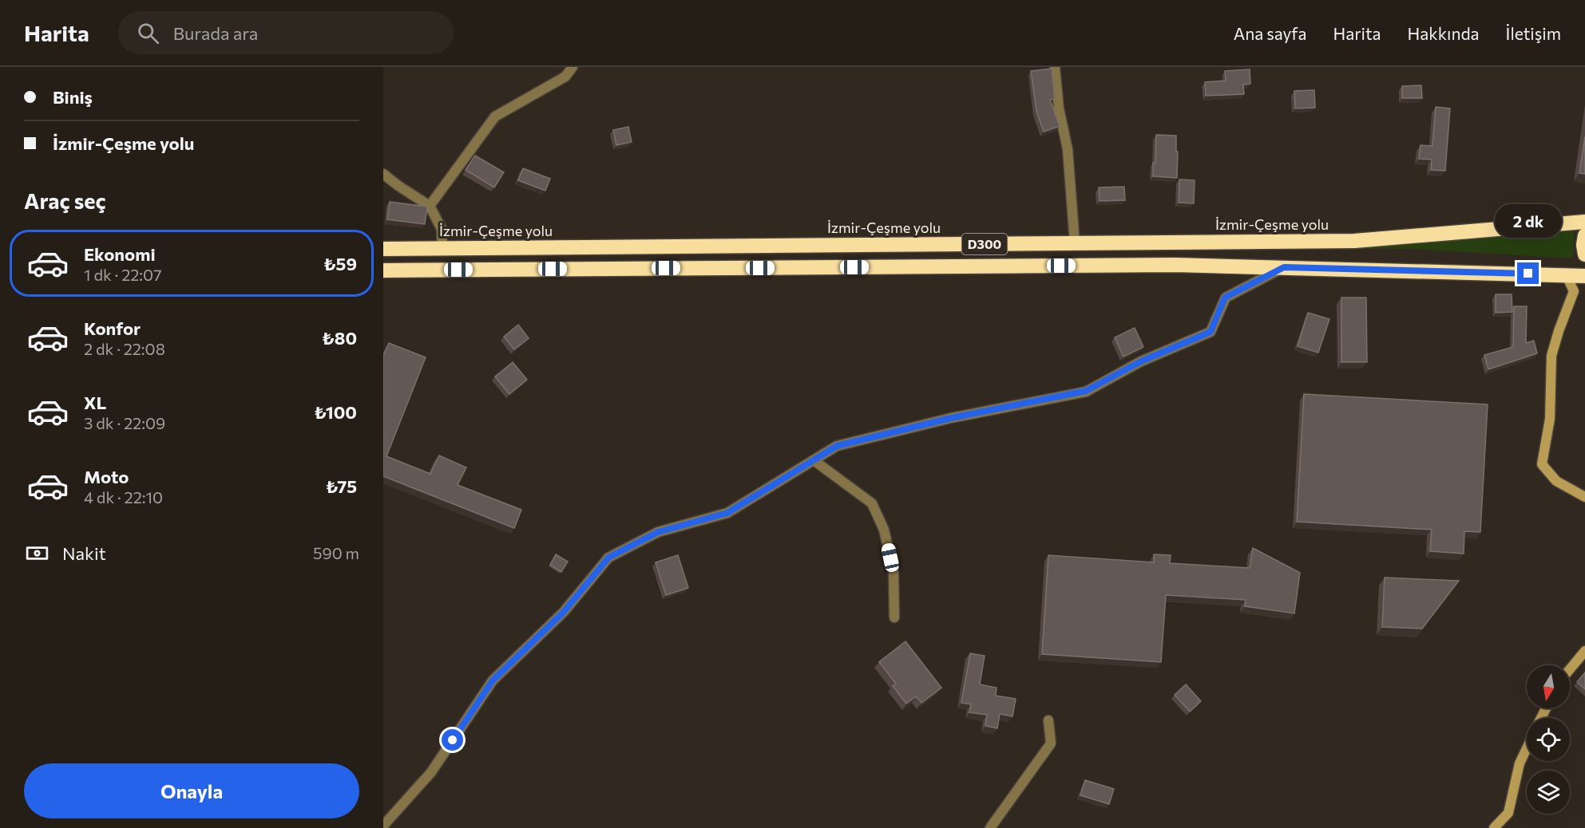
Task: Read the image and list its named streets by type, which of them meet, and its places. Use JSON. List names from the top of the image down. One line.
{"streets":{"highway":["İzmir-Çeşme yolu","D300"]},"north":"bottom","page":{"header":"Harita","search":"Burada ara","nav":["Ana sayfa","Harita","Hakkında","İletişim"],"banner":["Biniş","İzmir-Çeşme yolu"],"heading":"Araç seç","bubble":"2 dk","list":[{"name":"Ekonomi","note":"1 dk · 22:07","value":"₺59"},{"name":"Konfor","note":"2 dk · 22:08","value":"₺80"},{"name":"XL","note":"3 dk · 22:09","value":"₺100"},{"name":"Moto","note":"4 dk · 22:10","value":"₺75"}],"pay":["Nakit","590 m"],"buttons":"Onayla"}}
